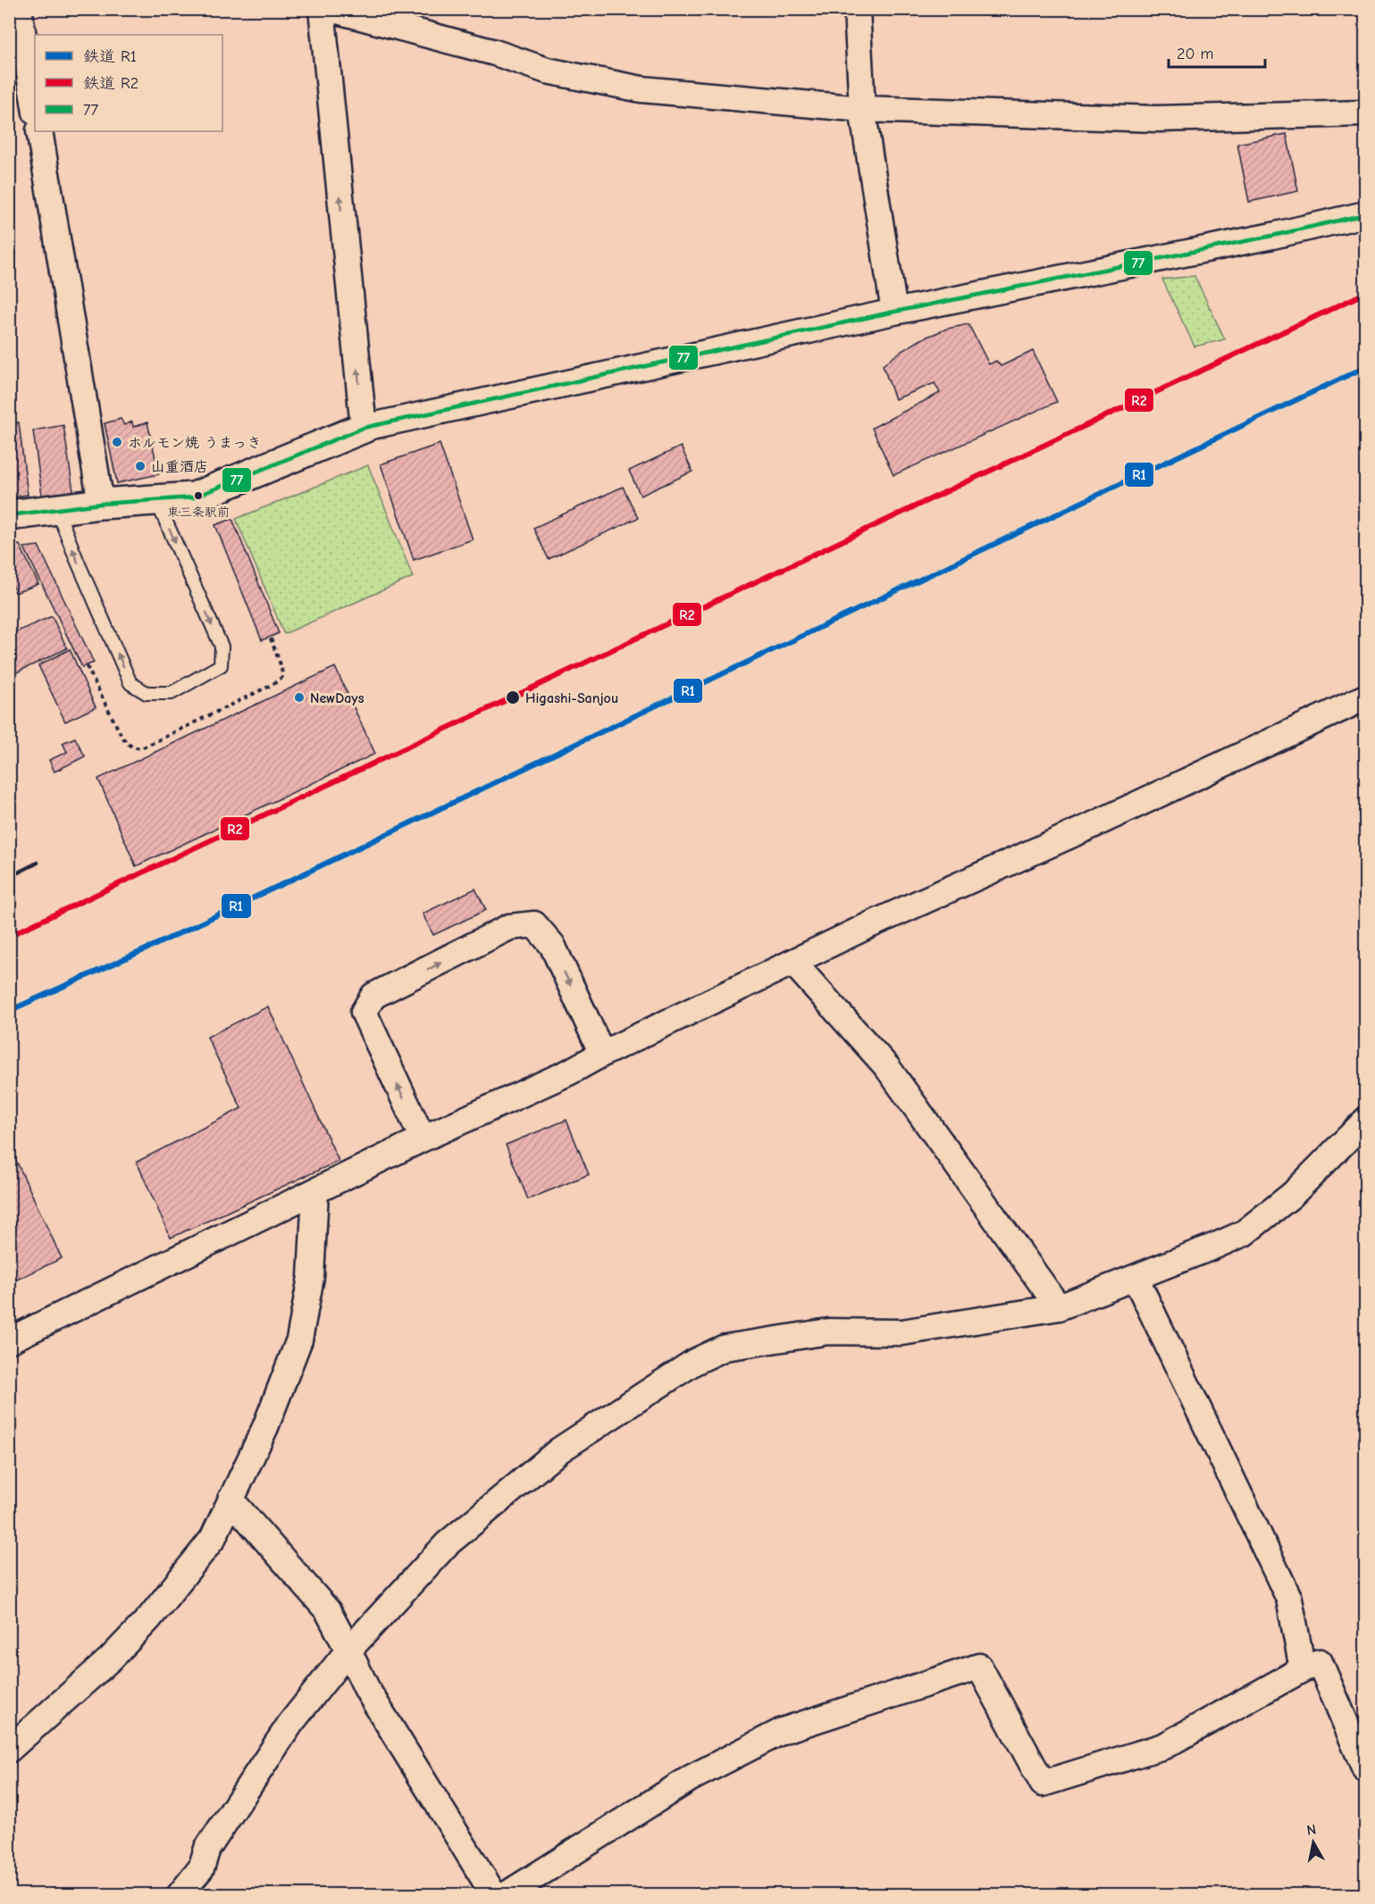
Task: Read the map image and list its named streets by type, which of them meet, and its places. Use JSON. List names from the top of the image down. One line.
{"places":["ホルモン焼 うまっき","山重酒店","東三条駅前","NewDays","Higashi-Sanjou"],"lines":["transit line 77","rail line R2","rail line R1"],"legend":["鉄道 R1","鉄道 R2","77"],"scale_bar":"20 m","north":"top"}
